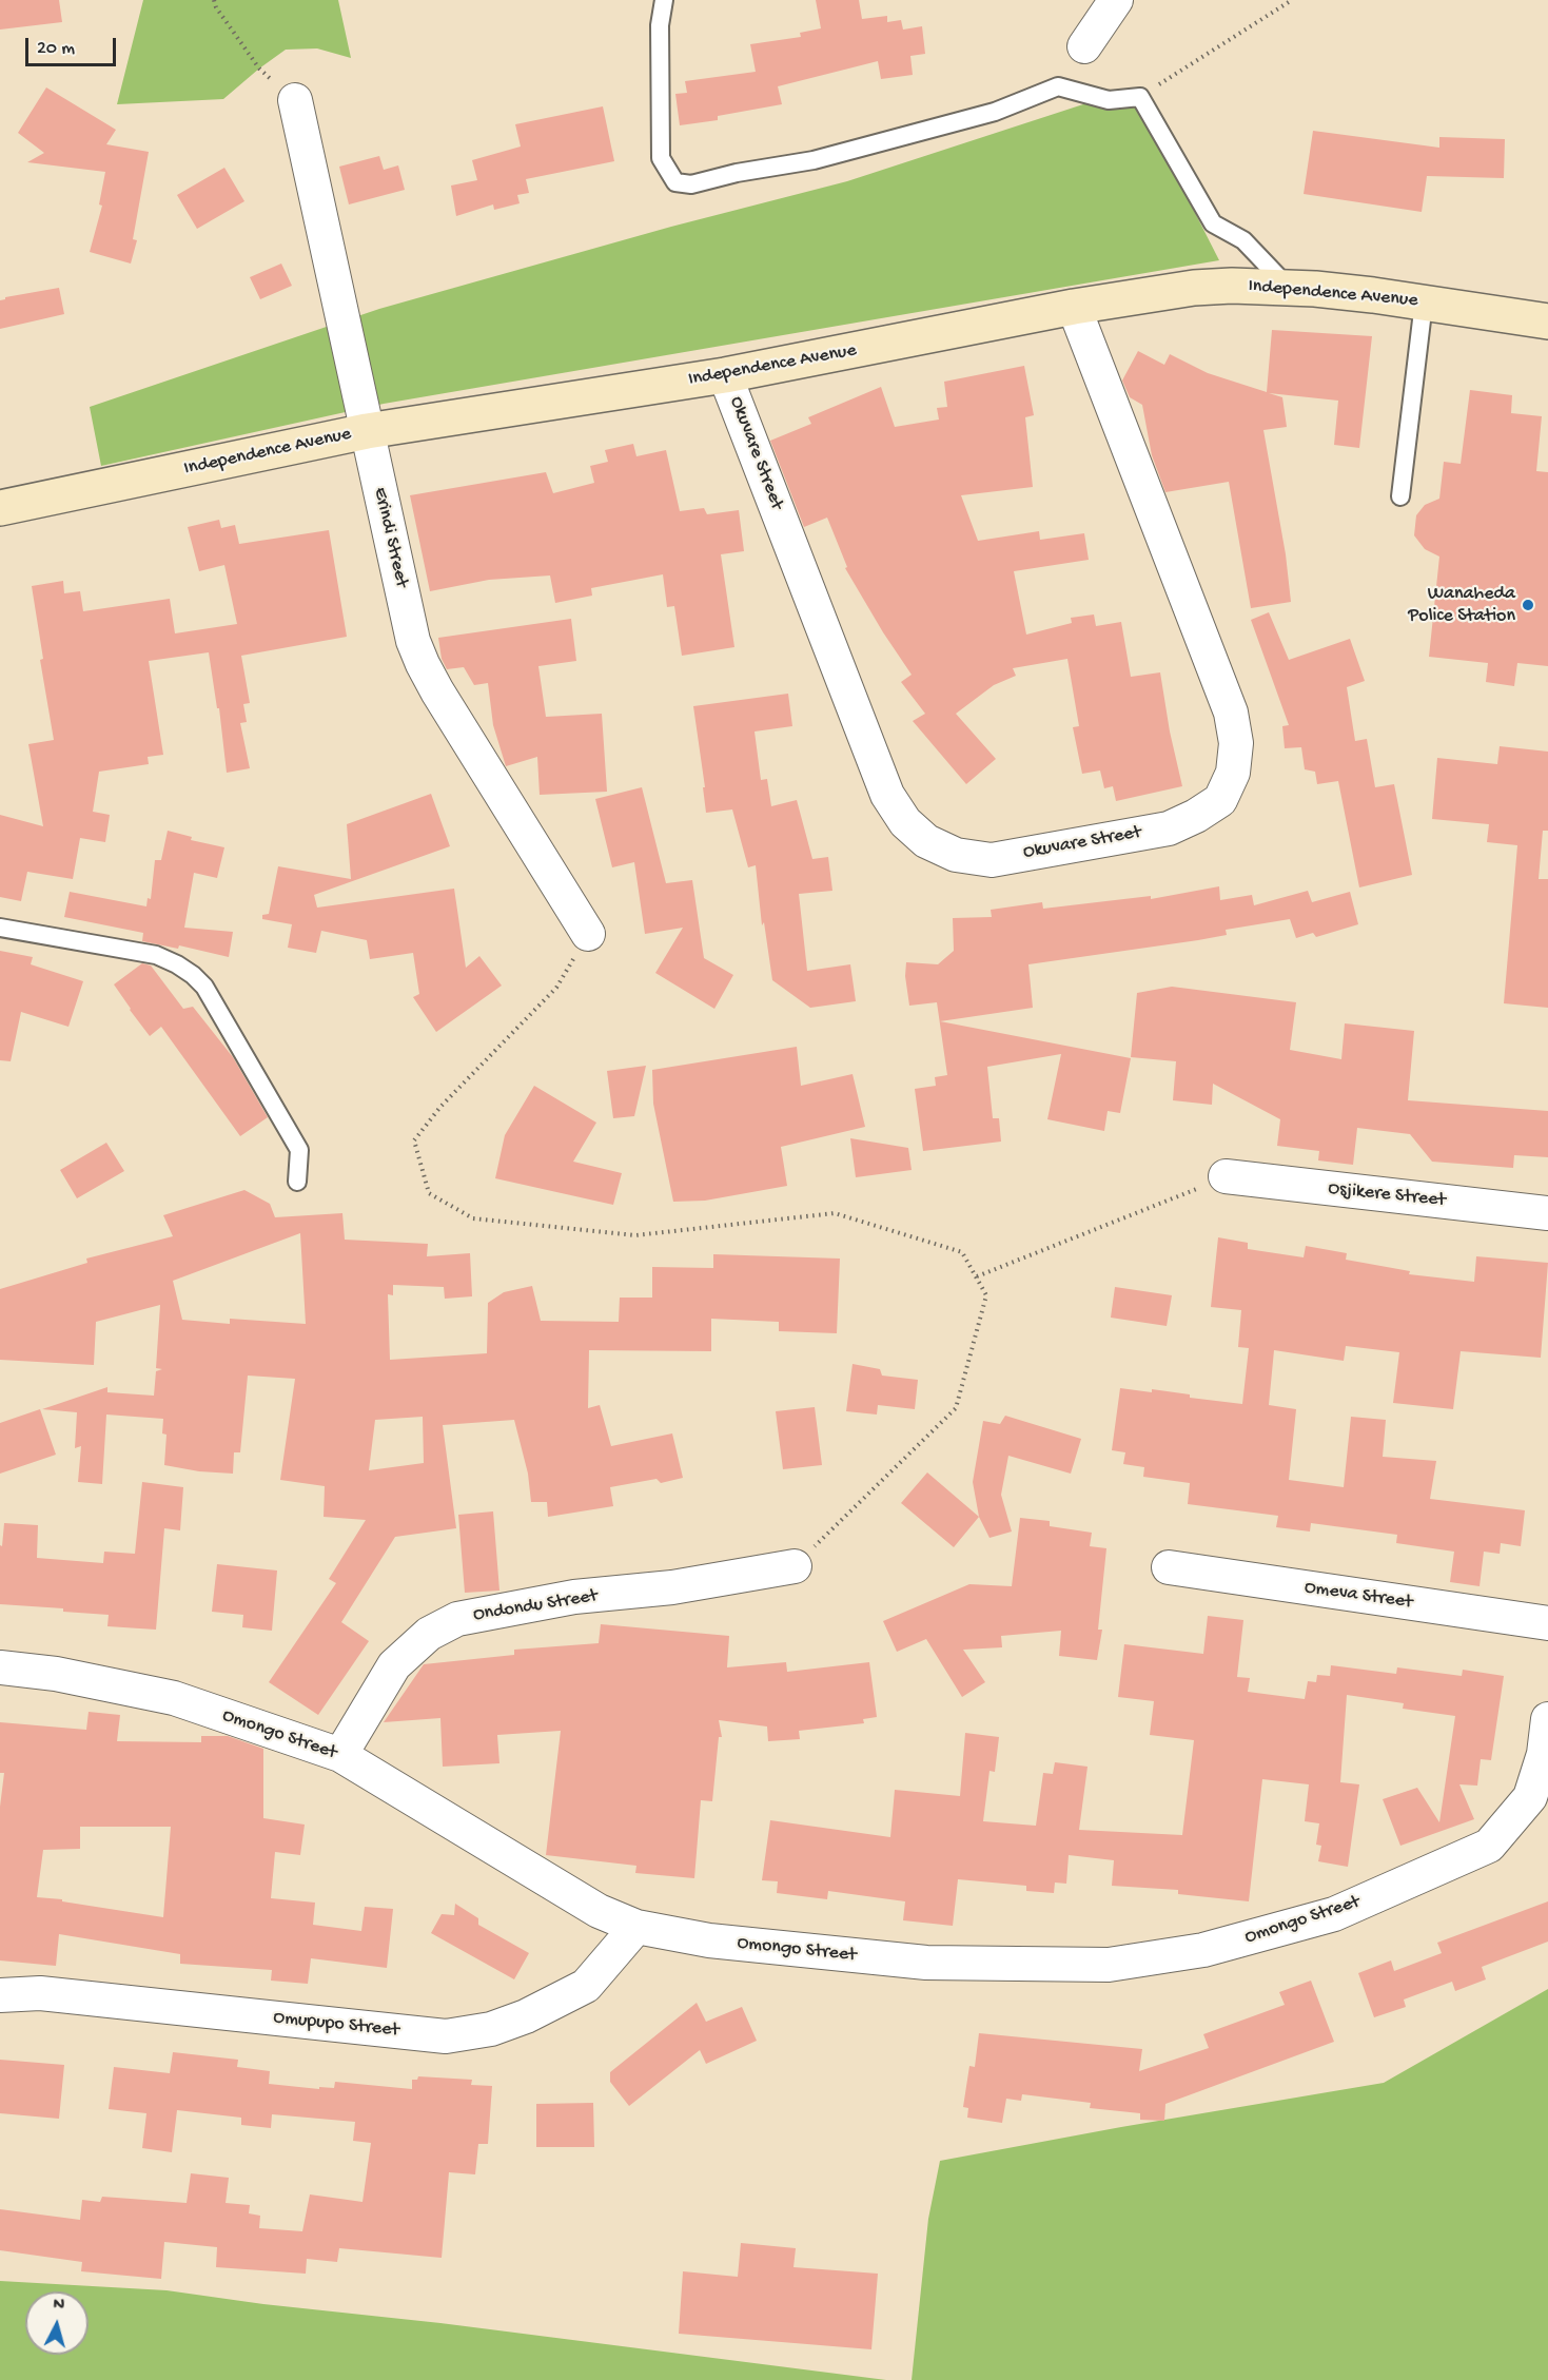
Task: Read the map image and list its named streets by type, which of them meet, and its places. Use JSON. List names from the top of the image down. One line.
{"streets":{"main road":["Independence Avenue"],"street":["Okuvare Street","Erindi Street","Osjikere Street","Omeva Street","Ondondu Street","Omongo Street","Omupupo Street"]},"crossings":[["Independence Avenue","Okuvare Street"],["Independence Avenue","Erindi Street"],["Ondondu Street","Omongo Street"],["Omongo Street","Omupupo Street"]],"places":["Wanaheda Police Station"],"scale_bar":"20 m","north":"top"}
